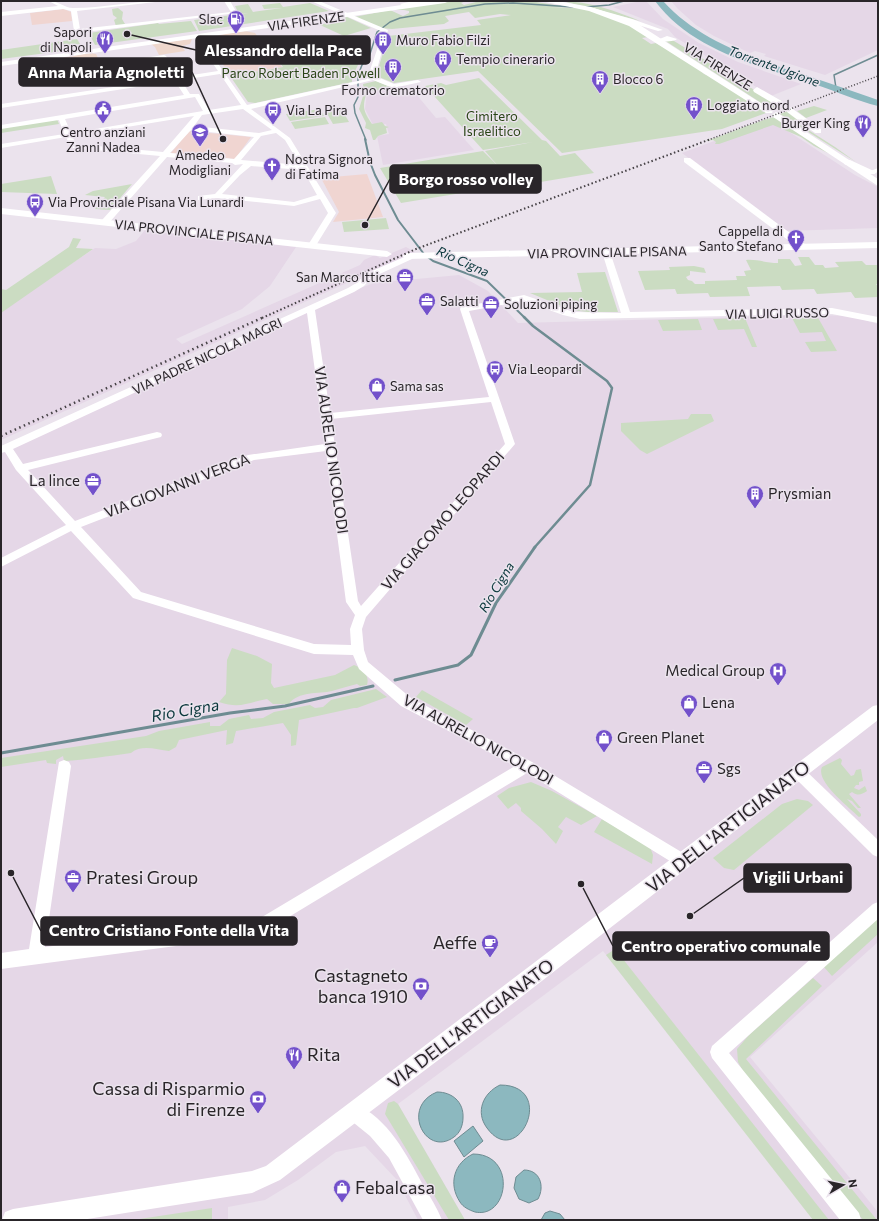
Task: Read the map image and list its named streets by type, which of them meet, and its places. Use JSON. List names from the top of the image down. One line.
{"streets":{"main road":["VIA FIRENZE"],"street":["VIA PROVINCIALE PISANA","VIA LUIGI RUSSO","VIA PADRE NICOLA MAGRI","VIA AURELIO NICOLODI","VIA GIOVANNI VERGA","VIA GIACOMO LEOPARDI","VIA DELL'ARTIGIANATO"]},"crossings":[["VIA PROVINCIALE PISANA","VIA PADRE NICOLA MAGRI"],["VIA LUIGI RUSSO","VIA GIACOMO LEOPARDI"],["VIA PADRE NICOLA MAGRI","VIA AURELIO NICOLODI"],["VIA AURELIO NICOLODI","VIA GIOVANNI VERGA"],["VIA AURELIO NICOLODI","VIA GIACOMO LEOPARDI"],["VIA AURELIO NICOLODI","VIA DELL'ARTIGIANATO"]],"water":["Torrente Ugione","Rio Cigna"],"parks":["Parco Robert Baden Powell","Cimitero Israelitico"],"places":{"other":["Alessandro della Pace","Anna Maria Agnoletti","Borgo rosso volley","Centro Cristiano Fonte della Vita","Centro operativo comunale","Vigili Urbani"],"fuel station":["Slac"],"restaurant":["Sapori di Napoli","Burger King","Rita"],"building":["Muro Fabio Filzi","Tempio cinerario","Forno crematorio","Blocco 6","Loggiato nord","Prysmian"],"public building":["Centro anziani Zanni Nadea"],"bus stop":["Via La Pira","Via Provinciale Pisana Via Lunardi","Via Leopardi"],"school or university":["Amedeo Modigliani"],"church":["Nostra Signora di Fatima","Cappella di Santo Stefano"],"office":["San Marco Ittica","Salatti","Soluzioni piping","La lince","Sgs","Pratesi Group"],"shop":["Sama sas","Lena","Green Planet","Febalcasa"],"hospital":["Medical Group"],"cafe":["Aeffe"],"bank":["Castagneto banca 1910","Cassa di Risparmio di Firenze"]},"north":"right"}
